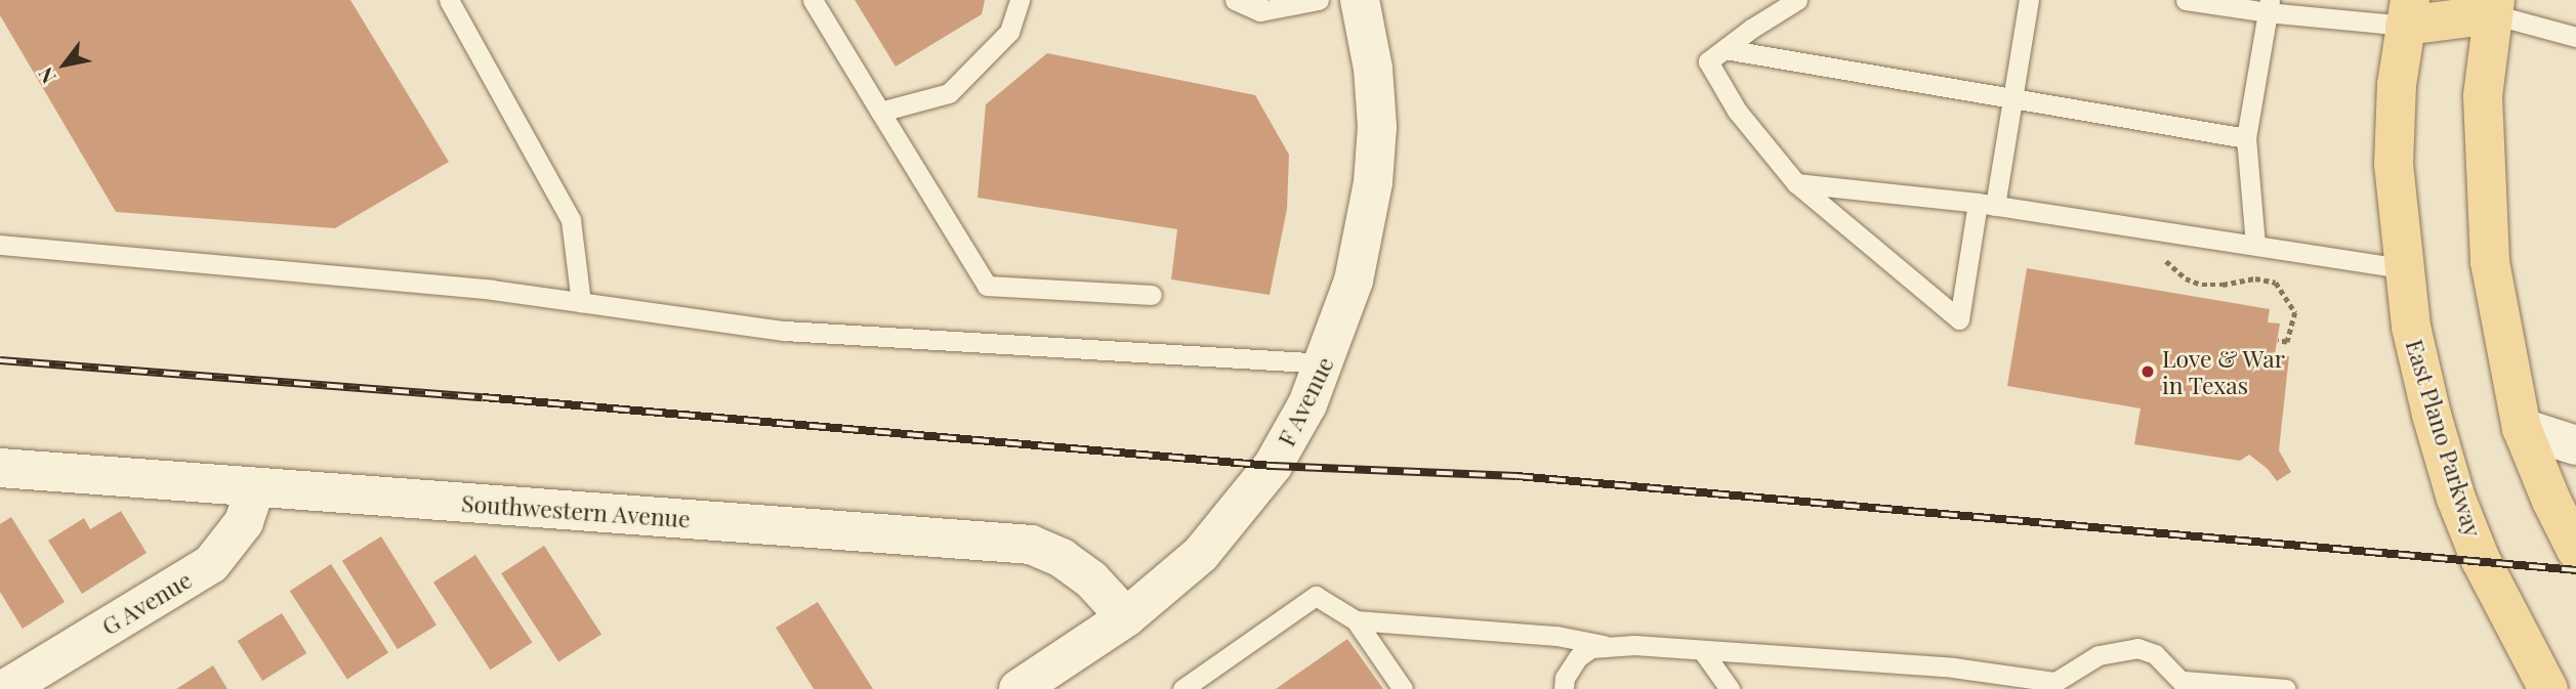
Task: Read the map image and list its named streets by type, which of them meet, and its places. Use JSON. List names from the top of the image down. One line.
{"streets":{"main road":["East Plano Parkway"],"street":["F Avenue","Southwestern Avenue","G Avenue"]},"crossings":[["F Avenue","Southwestern Avenue"],["Southwestern Avenue","G Avenue"]],"places":["Love & War in Texas"],"north":"bottom left"}
